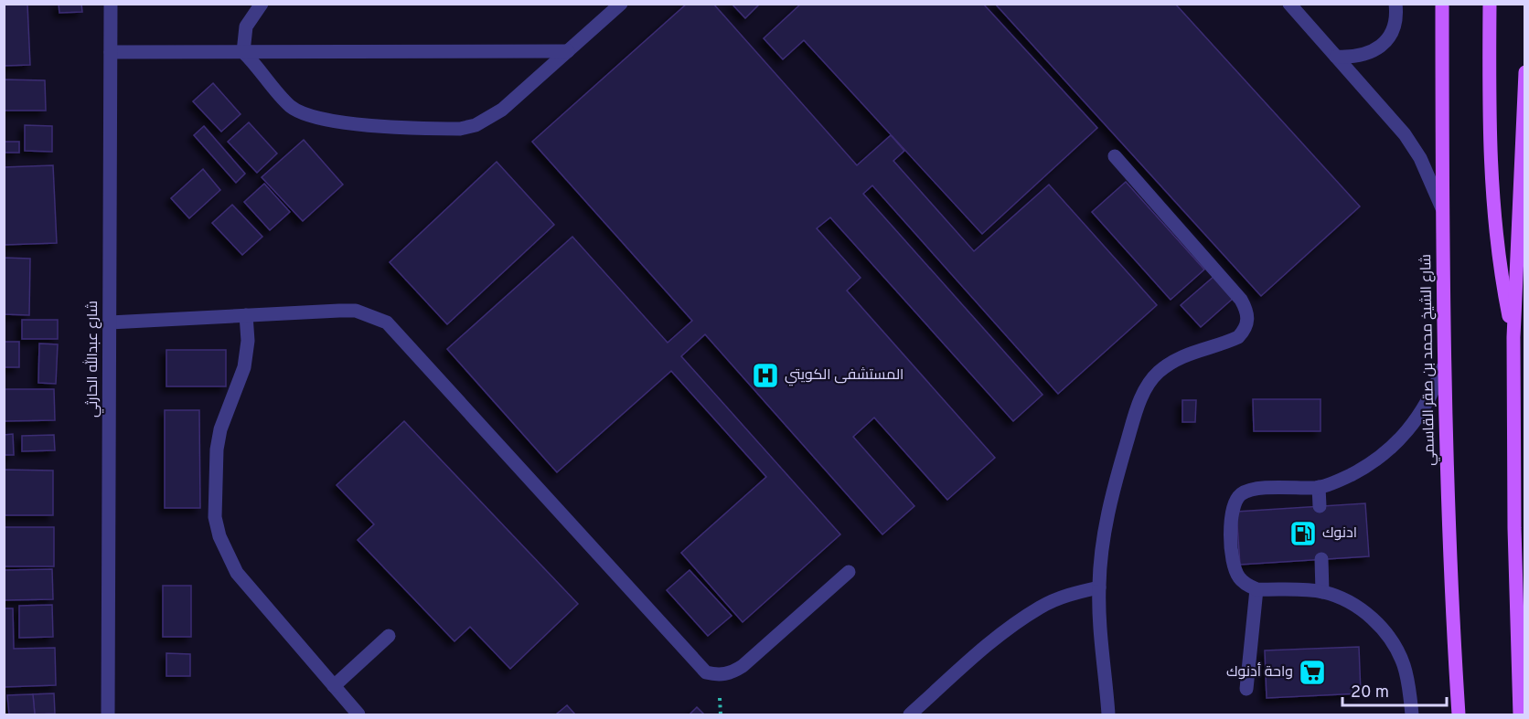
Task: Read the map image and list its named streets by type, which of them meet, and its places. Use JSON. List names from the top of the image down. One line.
{"streets":{"main road":["شارع الشيخ محمد بن صقر القاسمي"],"street":["شارع عبدالله الحارثي"]},"places":{"hospital":["المستشفى الكويتي"],"fuel station":["ادنوك"],"supermarket":["واحة أدنوك"]},"scale_bar":"20 m"}
